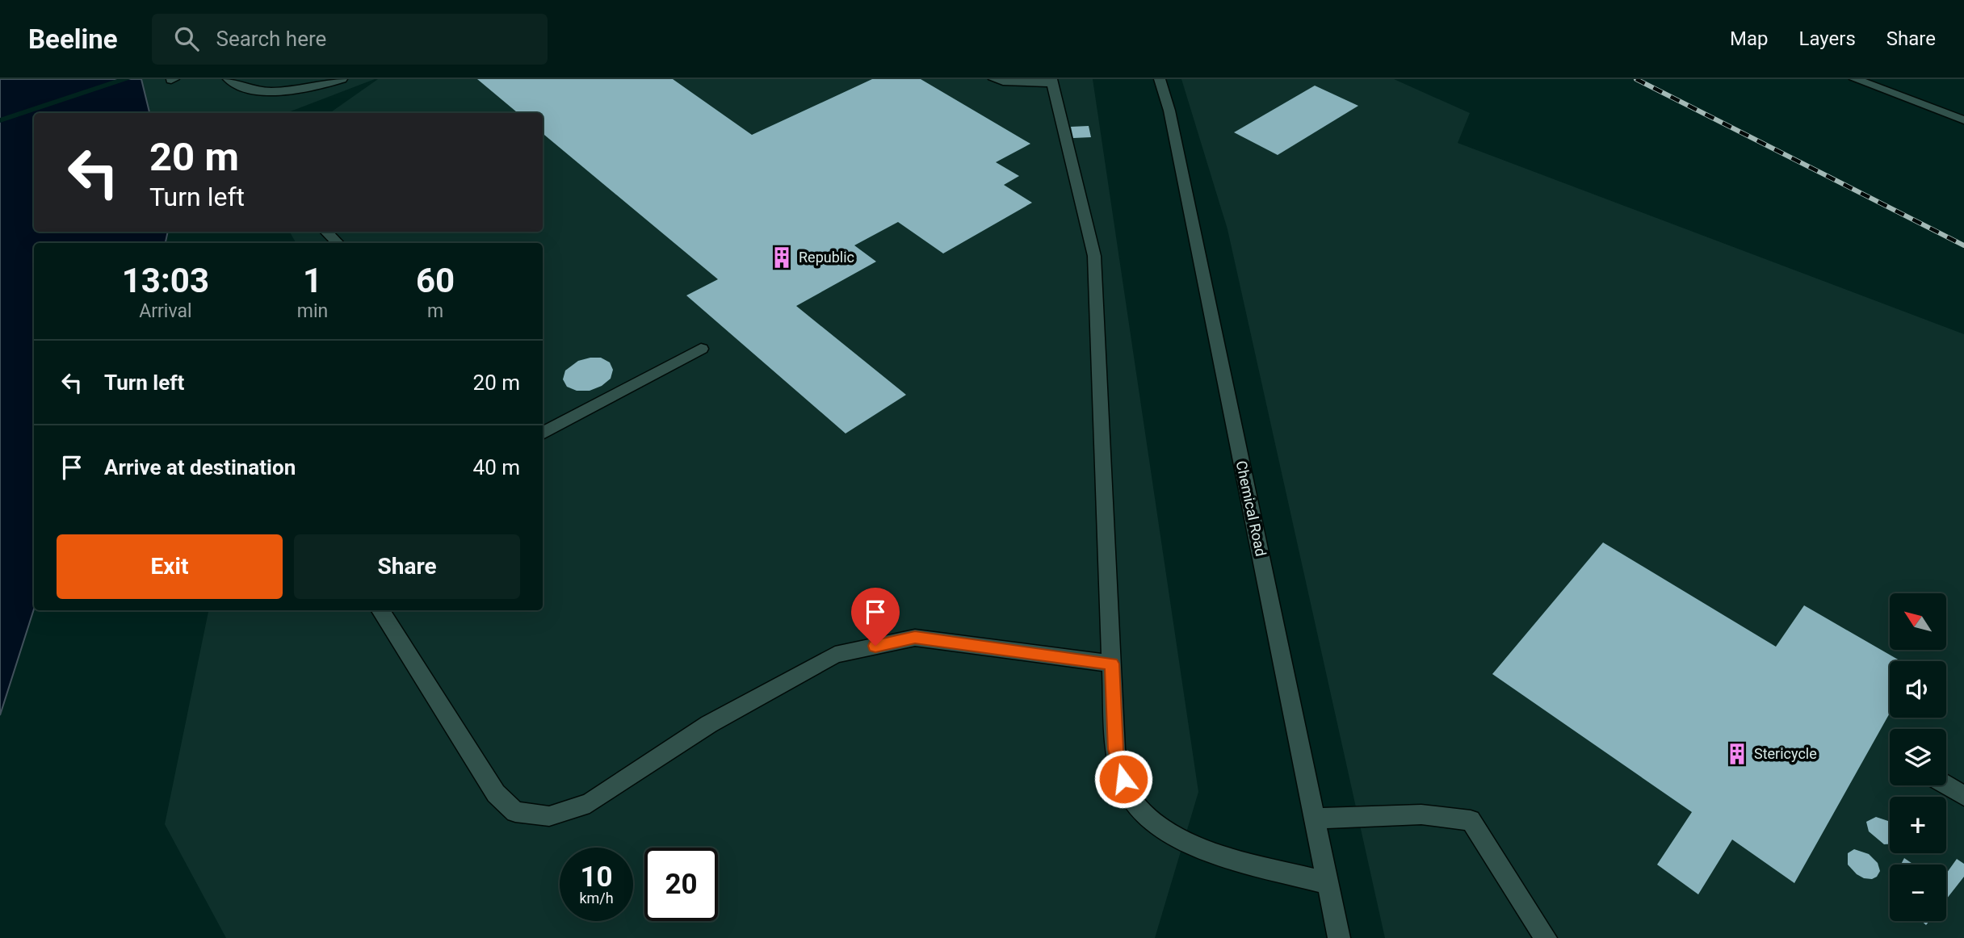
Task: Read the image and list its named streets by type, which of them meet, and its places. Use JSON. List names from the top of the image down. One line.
{"streets":{"street":["Chemical Road"]},"places":{"building":["Republic","Stericycle"]},"north":"top left","page":{"header":"Beeline","search":"Search here","nav":["Map","Layers","Share"],"turn":["20 m","Turn left"],"eta":["13:03","Arrival","1","min","60","m"],"list":[{"name":"Turn left","value":"20 m"},{"name":"Arrive at destination","value":"40 m"}],"buttons":["Exit","Share"],"map_buttons":["+","−"],"speed":"10 km/h","limit":"20"}}
